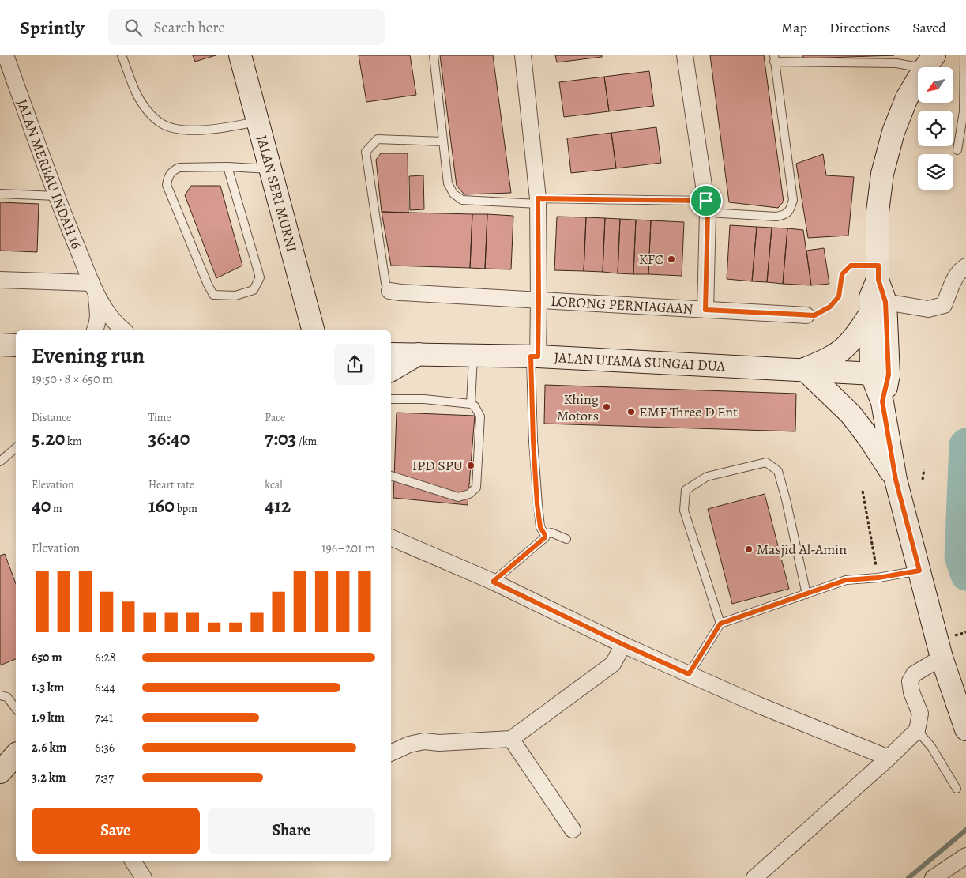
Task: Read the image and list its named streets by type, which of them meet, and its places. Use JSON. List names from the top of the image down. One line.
{"streets":{"main road":["JALAN SERI MURNI","JALAN UTAMA SUNGAI DUA"],"street":["JALAN MERBAU INDAH 16","LORONG PERNIAGAAN"]},"places":["KFC","Khing Motors","EMF Three D Ent","IPD SPU","Masjid Al-Amin"],"north":"bottom left","page":{"header":"Sprintly","search":"Search here","nav":["Map","Directions","Saved"],"heading":["Evening run","19:50 · 8 × 650 m"],"stats":[["Distance","5.20 km"],["Time","36:40"],["Pace","7:03 /km"],["Elevation","40 m"],["Heart rate","160 bpm"],["kcal","412"]],"chart":["Elevation","196–201 m"],"list":[{"name":"650 m","note":"6:28"},{"name":"1.3 km","note":"6:44"},{"name":"1.9 km","note":"7:41"},{"name":"2.6 km","note":"6:36"},{"name":"3.2 km","note":"7:37"}],"buttons":["Save","Share"]}}
